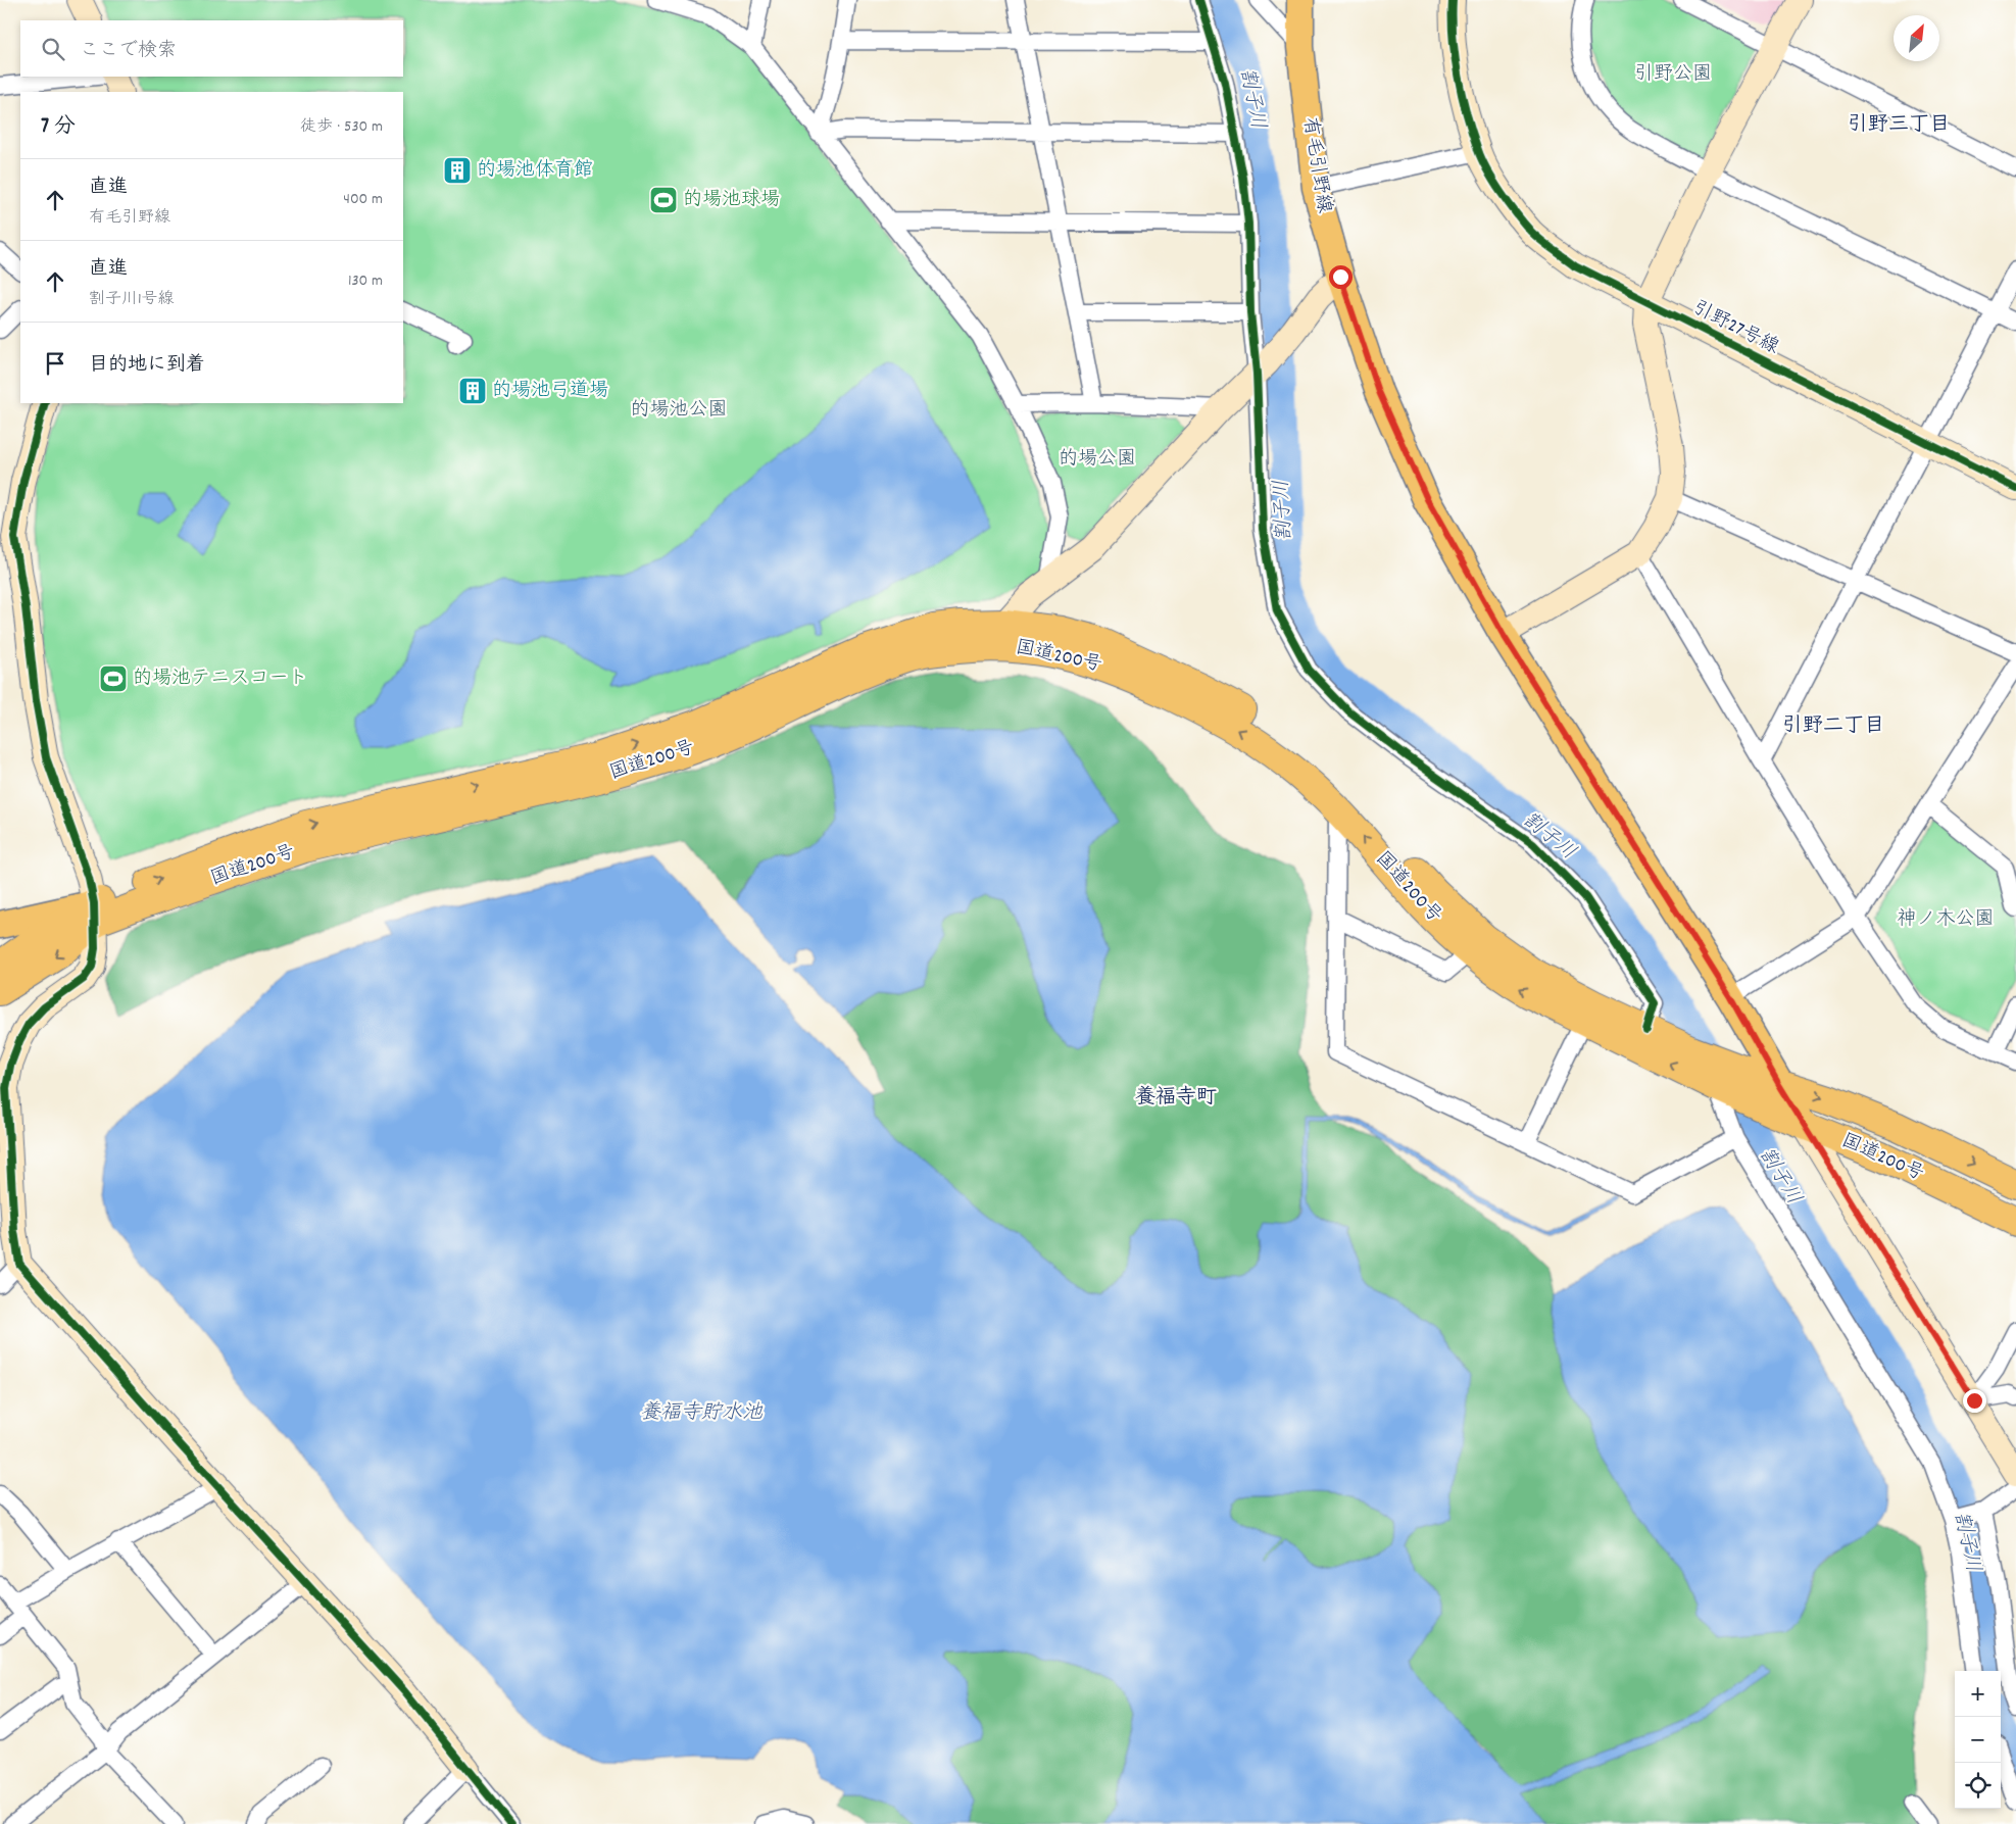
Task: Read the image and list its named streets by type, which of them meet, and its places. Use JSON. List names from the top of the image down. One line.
{"streets":{"highway":["国道200号"],"main road":["有毛引野線"],"street":["引野27号線"]},"crossings":[["有毛引野線","国道200号"]],"districts":["引野三丁目","引野二丁目","養福寺町"],"water":["割子川","養福寺貯水池"],"parks":["引野公園","的場池公園","的場公園","神ノ木公園"],"places":{"building":["的場池体育館","的場池弓道場"],"sports":["的場池球場","的場池テニスコート"]},"north":"top right","page":{"search":"ここで検索","heading":["7 分","徒歩 · 530 m"],"list":[["直進","有毛引野線","400 m"],["直進","割子川1号線","130 m"],"目的地に到着"],"map_buttons":["+","−"]}}
